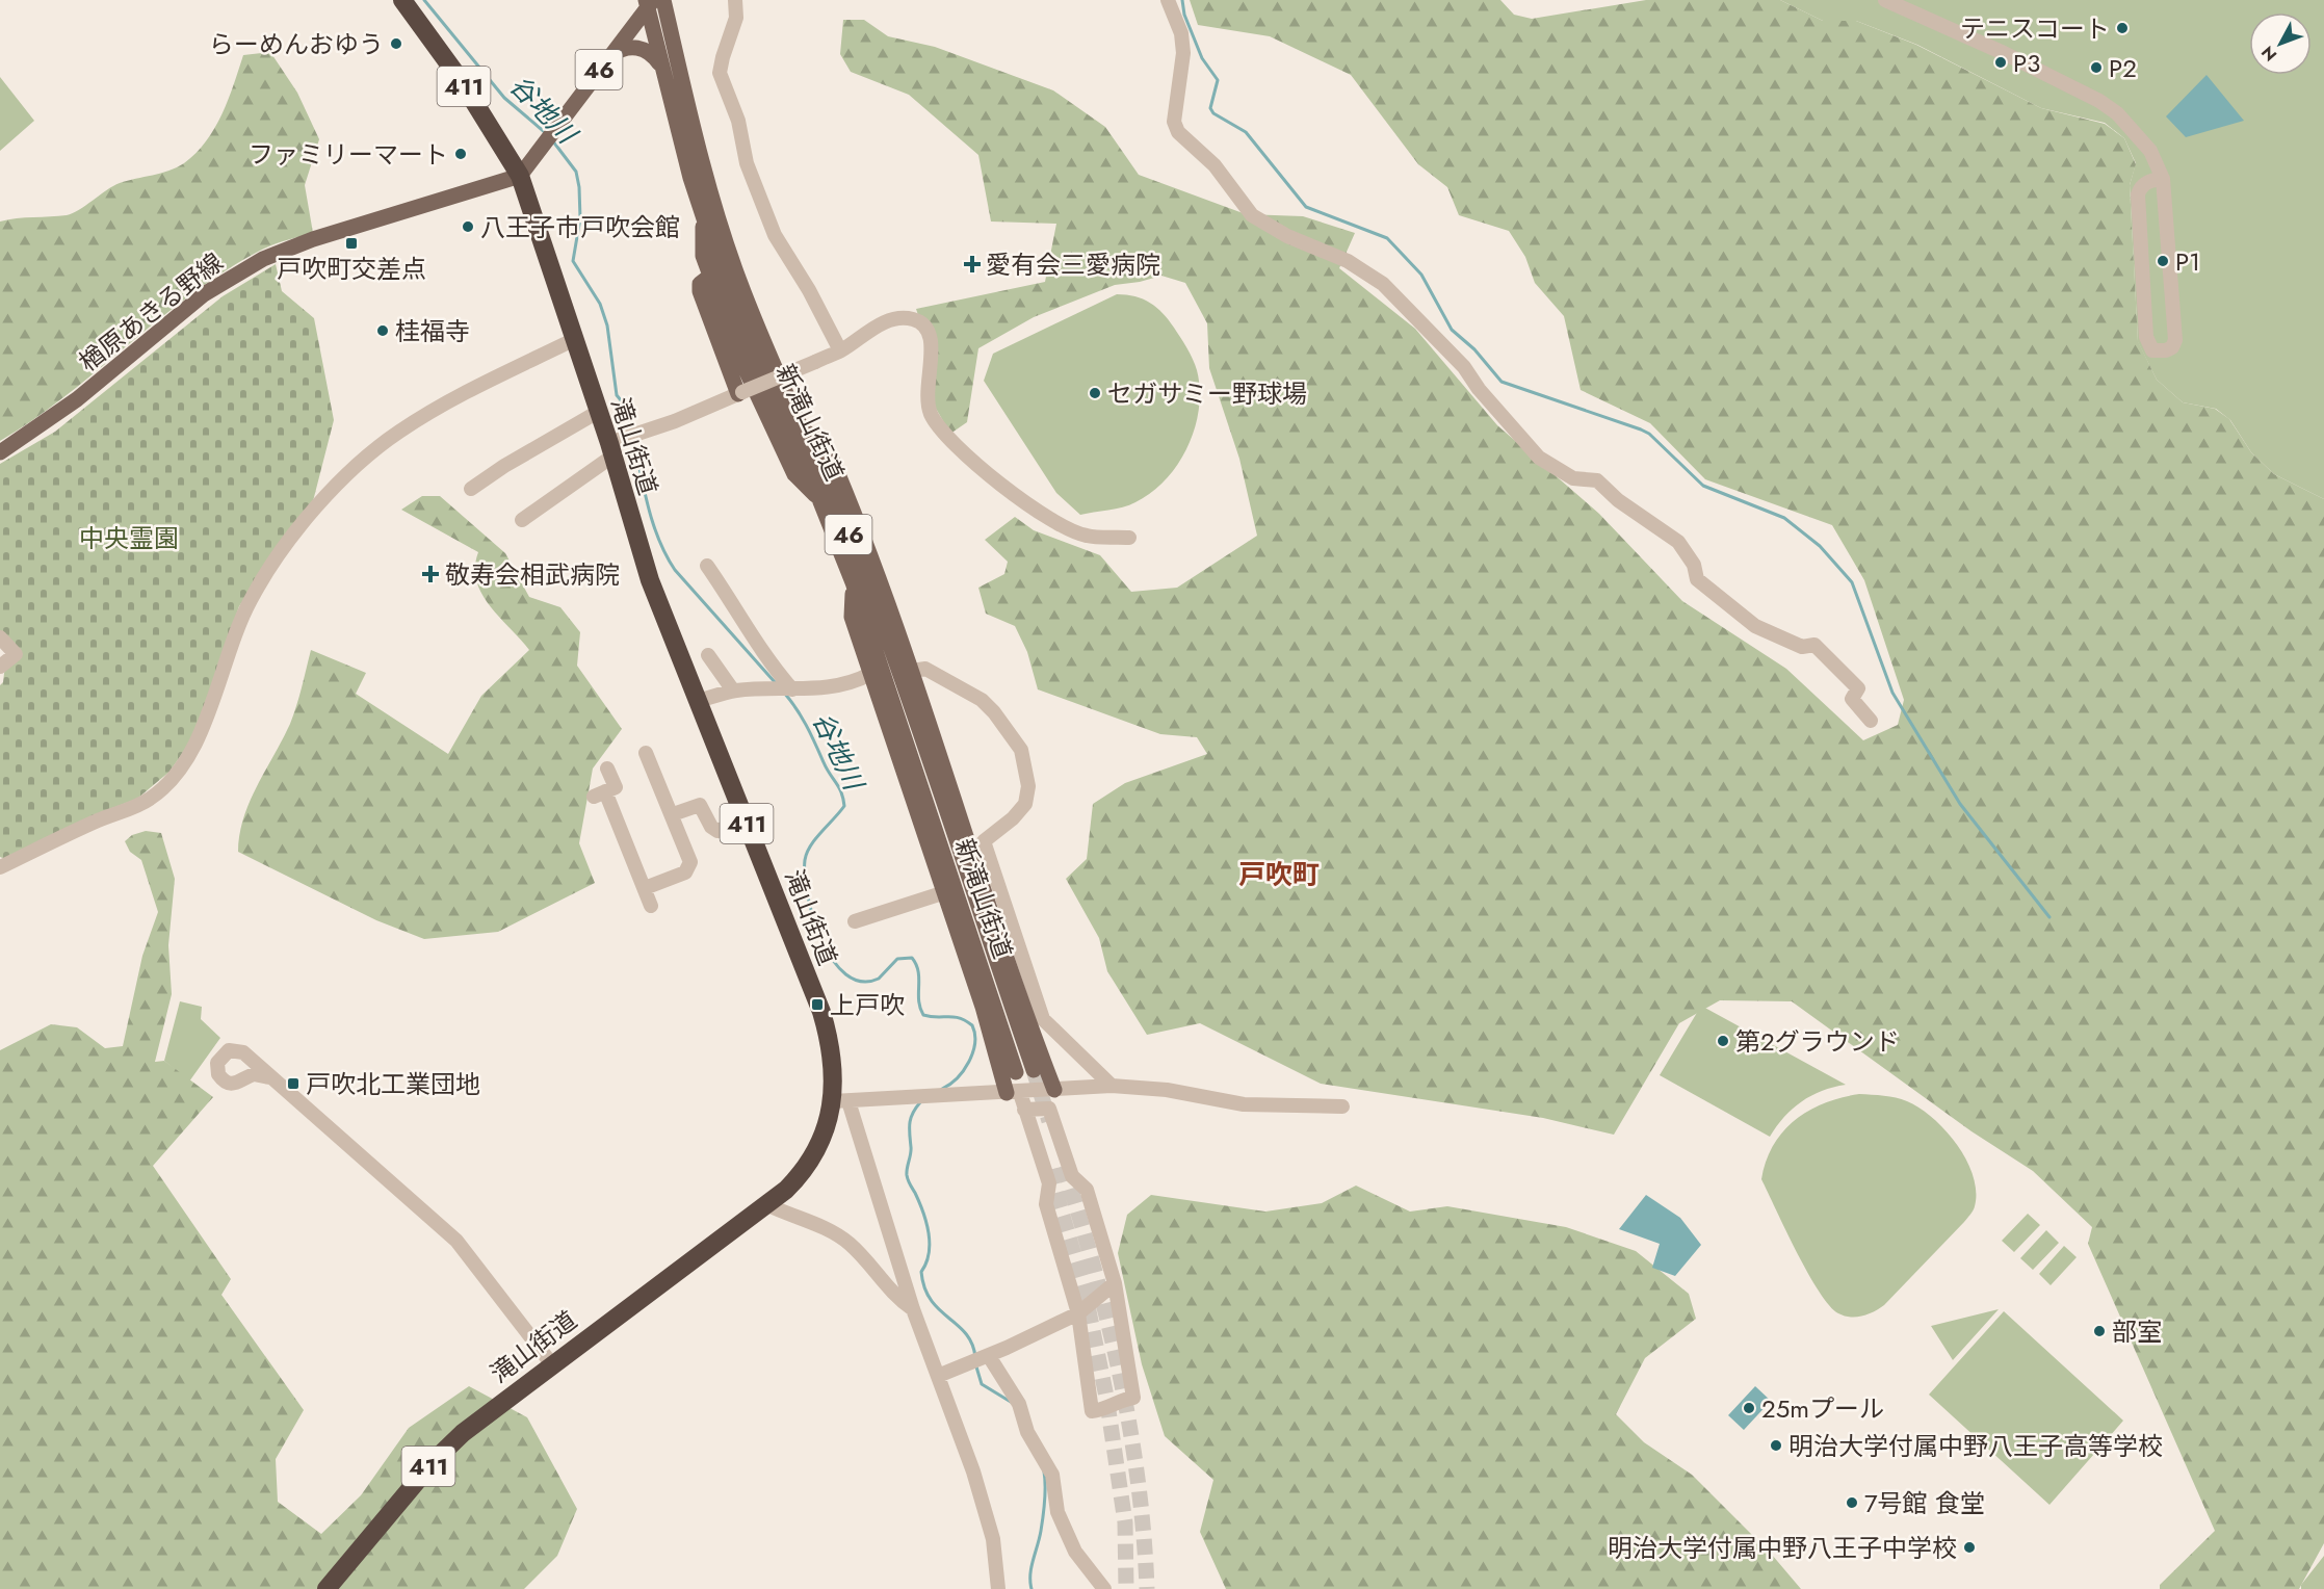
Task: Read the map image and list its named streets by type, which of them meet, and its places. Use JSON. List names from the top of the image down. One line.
{"streets":{"highway":["411","滝山街道"],"main road":["46","楢原あきる野線","新滝山街道"]},"crossings":[["46","楢原あきる野線"],["46","新滝山街道"],["46","滝山街道"],["楢原あきる野線","滝山街道"]],"districts":["戸吹町"],"water":["谷地川"],"parks":["中央霊園"],"places":{"other":["テニスコート","らーめんおゆう","P3","P2","ファミリーマート","八王子市戸吹会館","P1","桂福寺","セガサミー野球場","第2グラウンド","部室","25mプール","明治大学付属中野八王子高等学校","7号館 食堂","明治大学付属中野八王子中学校"],"transit":["戸吹町交差点","上戸吹","戸吹北工業団地"],"health":["愛有会三愛病院","敬寿会相武病院"]},"north":"bottom left"}
